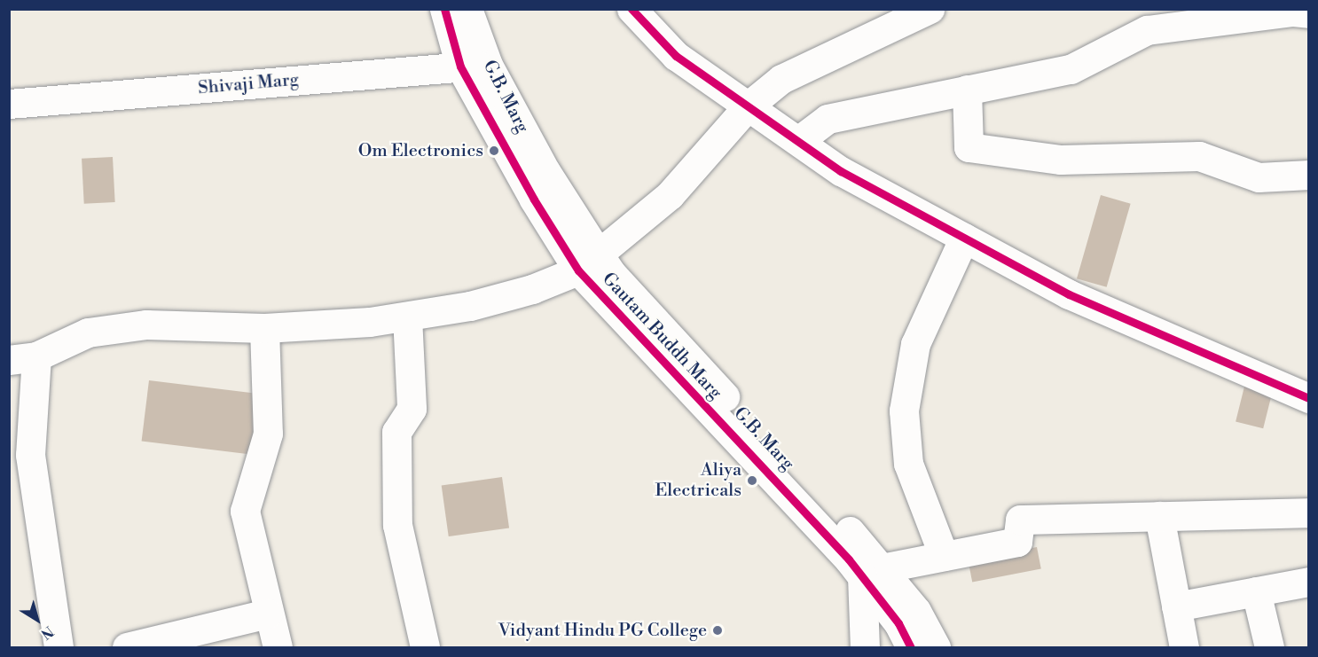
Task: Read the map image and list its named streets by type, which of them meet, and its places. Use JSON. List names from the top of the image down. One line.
{"streets":{"street":["Shivaji Marg","G.B. Marg","Gautam Buddh Marg"]},"crossings":[["Shivaji Marg","G.B. Marg"],["G.B. Marg","Gautam Buddh Marg"]],"places":["Om Electronics","Aliya Electricals","Vidyant Hindu PG College"],"north":"bottom right"}
